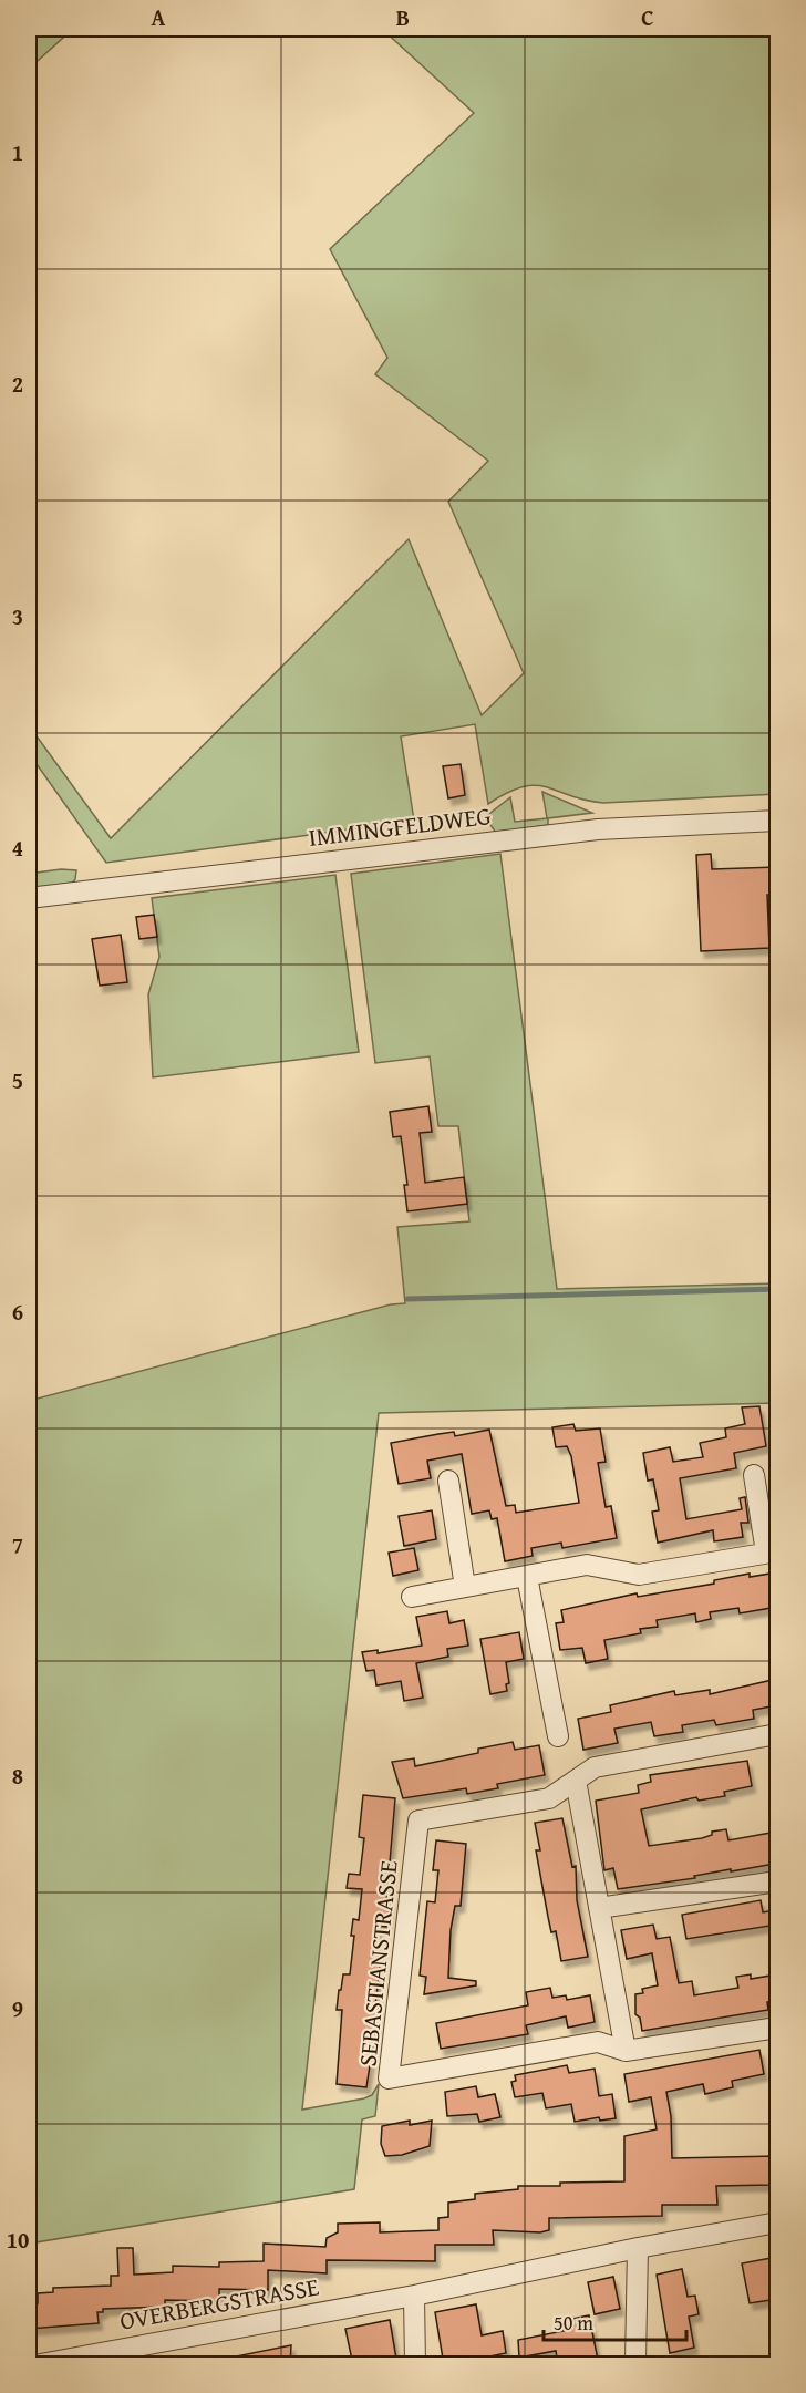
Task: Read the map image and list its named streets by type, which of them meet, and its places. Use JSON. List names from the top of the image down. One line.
{"streets":{"street":["IMMINGFELDWEG","SEBASTIANSTRASSE","OVERBERGSTRASSE"]},"scale_bar":"50 m","grid":{"columns":["A","B","C"],"rows":["1","2","3","4","5","6","7","8","9","10"]}}
